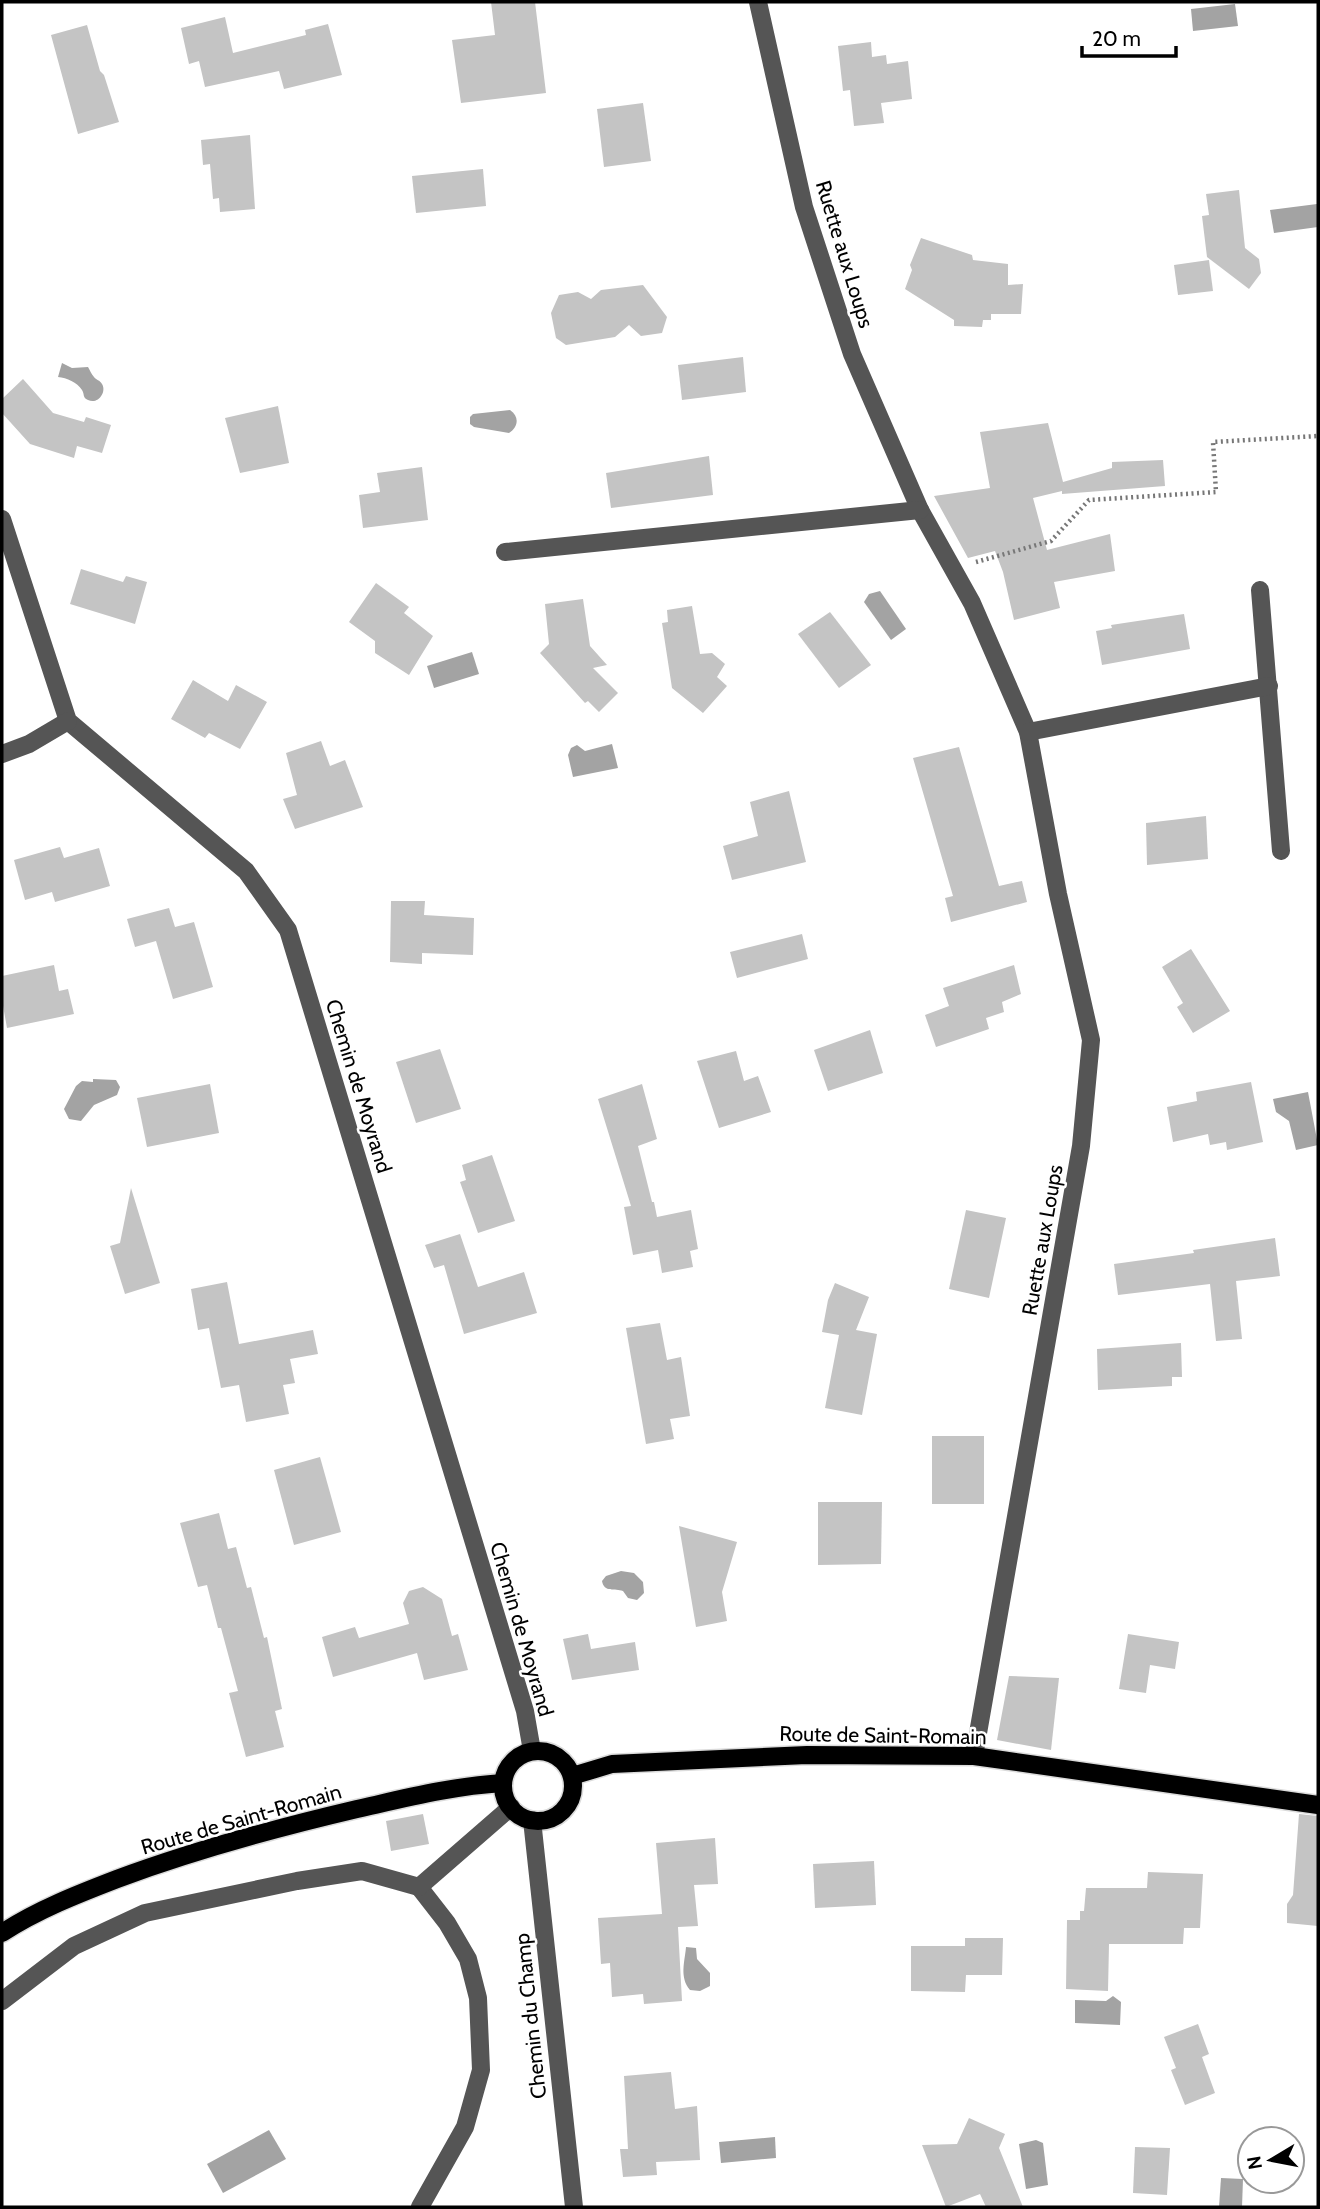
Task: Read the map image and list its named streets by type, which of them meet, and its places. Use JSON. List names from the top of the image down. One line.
{"streets":{"main road":["Route de Saint-Romain"],"street":["Ruette aux Loups","Chemin de Moyrand","Chemin du Champ"]},"crossings":[["Ruette aux Loups","Route de Saint-Romain"],["Chemin de Moyrand","Route de Saint-Romain"],["Chemin de Moyrand","Chemin du Champ"],["Route de Saint-Romain","Chemin du Champ"]],"scale_bar":"20 m","north":"left"}
